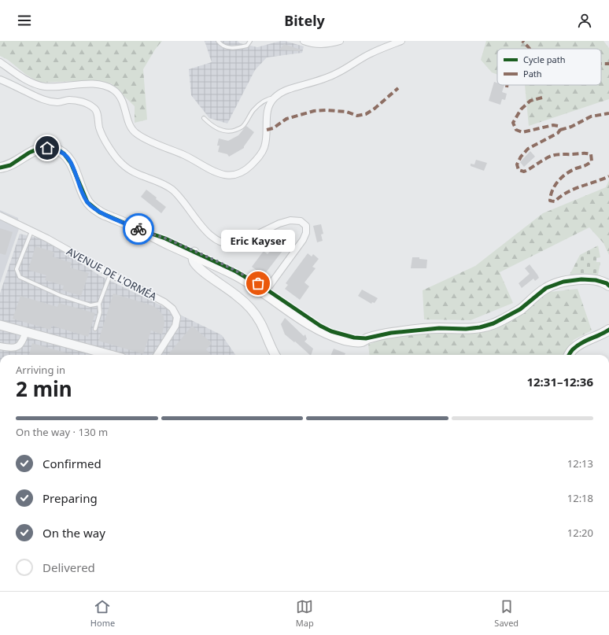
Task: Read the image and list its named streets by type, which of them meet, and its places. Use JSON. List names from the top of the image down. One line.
{"streets":{"street":["AVENUE DE L'ORMÉA"]},"places":["Eric Kayser"],"legend":["Cycle path","Path"],"page":{"header":"Bitely","bubble":"Eric Kayser","heading":["2 min","Arriving in","12:31–12:36"],"bar":"On the way · 130 m","list":[["Confirmed","12:13"],["Preparing","12:18"],["On the way","12:20"],"Delivered"],"tabs":["Home","Map","Saved"]}}
